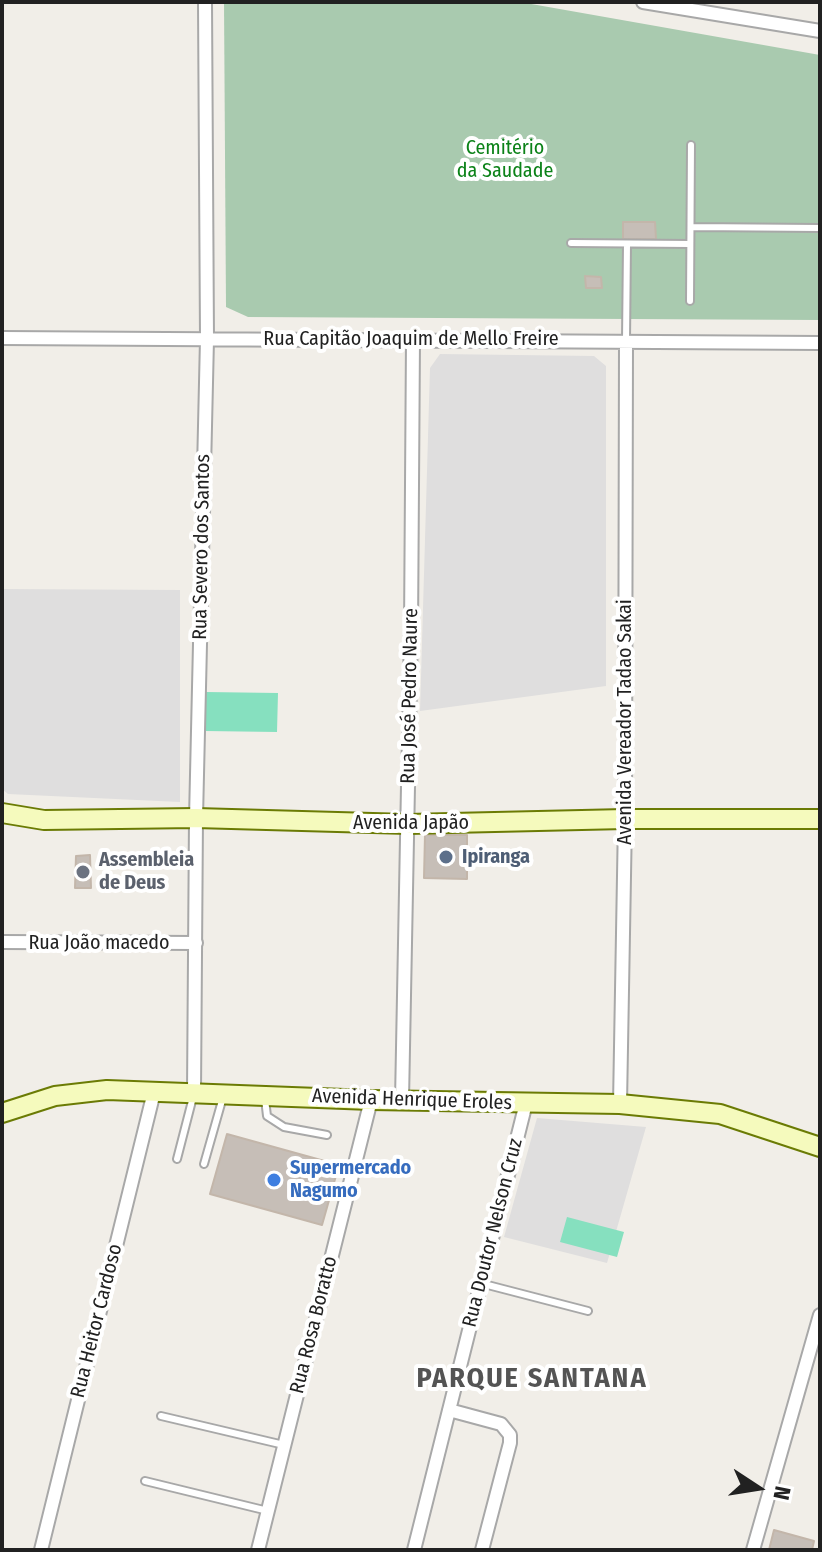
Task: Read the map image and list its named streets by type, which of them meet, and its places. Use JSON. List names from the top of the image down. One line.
{"streets":{"main road":["Avenida Japão","Avenida Henrique Eroles"],"street":["Rua Capitão Joaquim de Mello Freire","Rua Severo dos Santos","Rua José Pedro Naure","Avenida Vereador Tadao Sakai","Rua João macedo","Rua Doutor Nelson Cruz","Rua Heitor Cardoso","Rua Rosa Boratto"]},"crossings":[["Rua Capitão Joaquim de Mello Freire","Rua Severo dos Santos"],["Rua Capitão Joaquim de Mello Freire","Rua José Pedro Naure"],["Rua Capitão Joaquim de Mello Freire","Avenida Vereador Tadao Sakai"],["Rua Severo dos Santos","Avenida Japão"],["Rua Severo dos Santos","Rua João macedo"],["Rua Severo dos Santos","Avenida Henrique Eroles"],["Rua José Pedro Naure","Avenida Japão"],["Rua José Pedro Naure","Avenida Henrique Eroles"],["Avenida Vereador Tadao Sakai","Avenida Japão"],["Avenida Vereador Tadao Sakai","Avenida Henrique Eroles"],["Avenida Henrique Eroles","Rua Doutor Nelson Cruz"],["Avenida Henrique Eroles","Rua Heitor Cardoso"],["Avenida Henrique Eroles","Rua Rosa Boratto"]],"districts":["PARQUE SANTANA"],"parks":["Cemitério da Saudade"],"places":["Ipiranga","Assembleia de Deus","Supermercado Nagumo"],"north":"right"}
